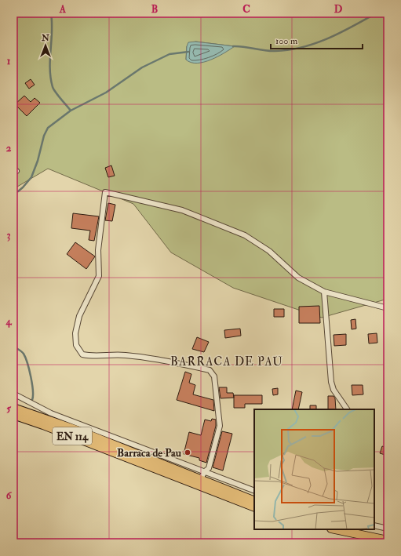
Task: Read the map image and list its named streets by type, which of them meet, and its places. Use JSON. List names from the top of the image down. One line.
{"streets":{"main road":["EN 114"]},"districts":["BARRACA DE PAU"],"places":["Barraca de Pau"],"scale_bar":"100 m","north":"top","grid":{"columns":["A","B","C","D"],"rows":["1","2","3","4","5","6"]}}
